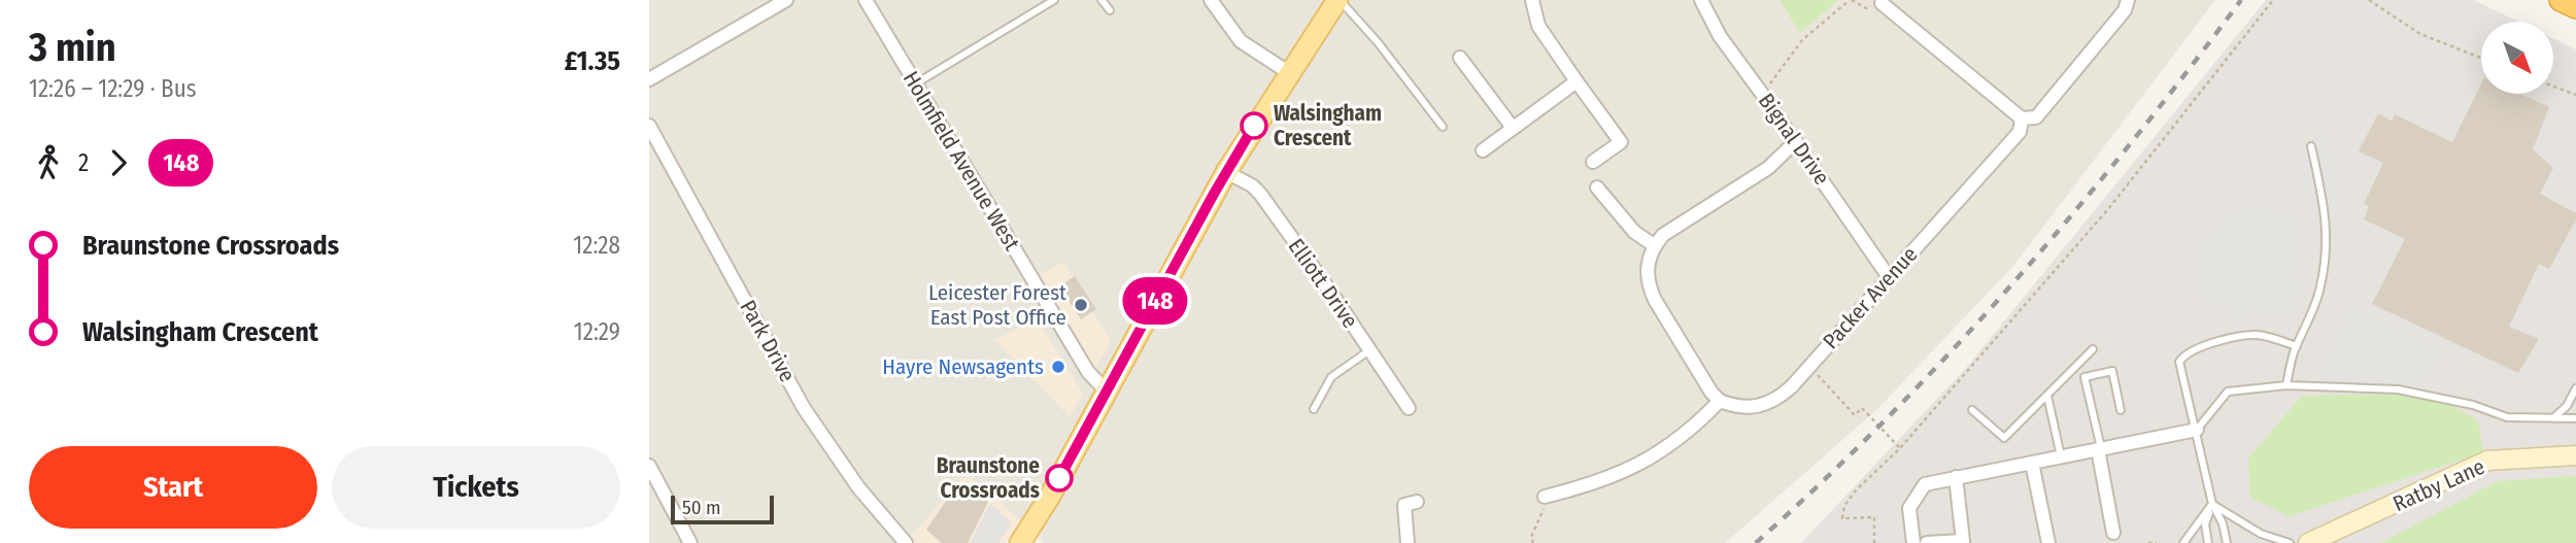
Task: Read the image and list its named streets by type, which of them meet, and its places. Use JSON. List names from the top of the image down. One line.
{"streets":{"main road":["Ratby Lane"],"street":["Bignal Drive","Holmfield Avenue West","Elliott Drive","Packer Avenue","Park Drive"]},"crossings":[["Bignal Drive","Packer Avenue"]],"places":["Walsingham Crescent","Leicester Forest East Post Office","Hayre Newsagents","Braunstone Crossroads"],"lines":["bus line 148"],"scale_bar":"50 m","north":"bottom right","page":{"heading":["3 min","12:26 – 12:29 · Bus","£1.35"],"on_map":"148","legs":["2","148"],"list":[{"name":"Braunstone Crossroads","value":"12:28"},{"name":"Walsingham Crescent","value":"12:29"}],"buttons":["Start","Tickets"],"scale":"50 m"}}
